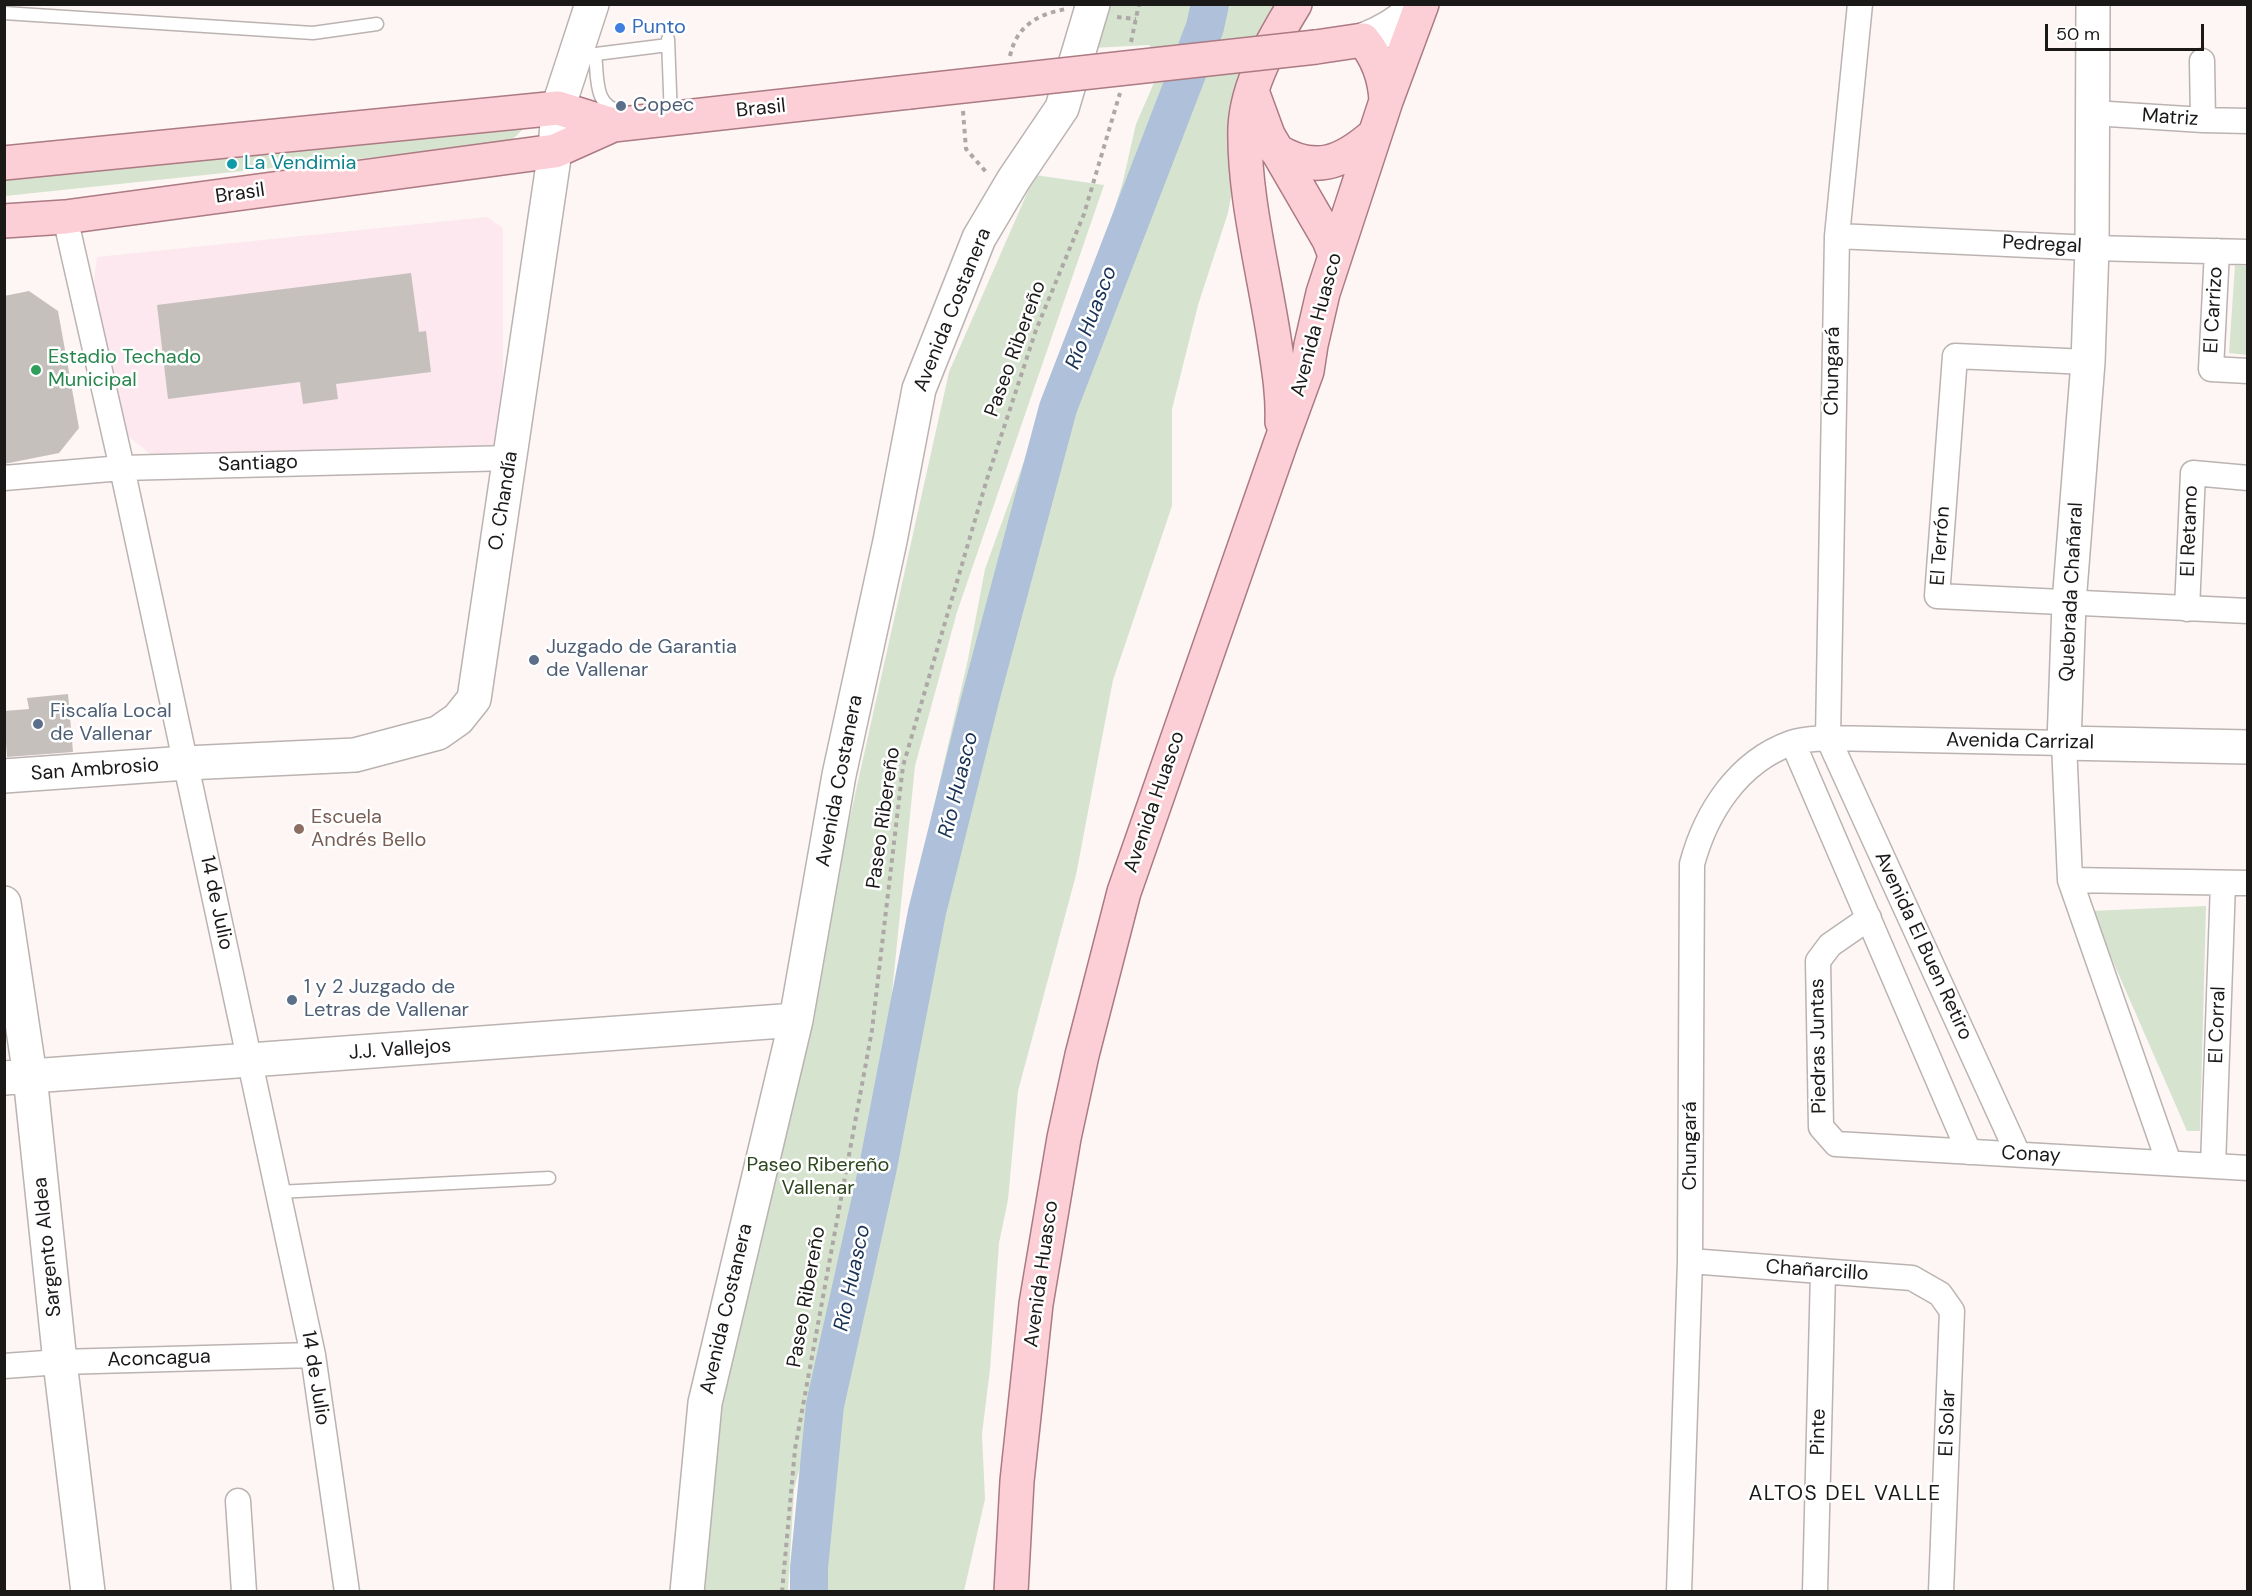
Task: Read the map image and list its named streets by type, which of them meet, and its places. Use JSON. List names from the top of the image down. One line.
{"streets":{"main road":["Brasil","Avenida Huasco"],"street":["Matriz","Pedregal","Avenida Costanera","El Carrizo","Chungará","Santiago","O. Chandía","El Retamo","El Terrón","Quebrada Chañaral","Avenida Carrizal","San Ambrosio","14 de Julio","Avenida El Buen Retiro","El Corral","Piedras Juntas","J.J. Vallejos","Conay","Sargento Aldea","Chañarcillo","Aconcagua","El Solar","Pinte"],"path":["Paseo Ribereño"]},"crossings":[["Brasil","Avenida Huasco"],["Brasil","O. Chandía"],["Brasil","14 de Julio"],["Matriz","Quebrada Chañaral"],["Pedregal","El Carrizo"],["Pedregal","Chungará"],["Pedregal","Quebrada Chañaral"],["Avenida Costanera","J.J. Vallejos"],["Chungará","Avenida Carrizal"],["Chungará","Avenida El Buen Retiro"],["Chungará","Chañarcillo"],["Santiago","O. Chandía"],["Santiago","14 de Julio"],["O. Chandía","San Ambrosio"],["O. Chandía","14 de Julio"],["El Retamo","El Terrón"],["El Terrón","Quebrada Chañaral"],["Quebrada Chañaral","Avenida Carrizal"],["Quebrada Chañaral","Conay"],["Avenida Carrizal","Avenida El Buen Retiro"],["San Ambrosio","14 de Julio"],["14 de Julio","J.J. Vallejos"],["14 de Julio","Aconcagua"],["Avenida El Buen Retiro","Piedras Juntas"],["Avenida El Buen Retiro","Conay"],["El Corral","Conay"],["Piedras Juntas","Conay"],["J.J. Vallejos","Sargento Aldea"],["Sargento Aldea","Aconcagua"],["Chañarcillo","El Solar"],["Chañarcillo","Pinte"]],"districts":["ALTOS DEL VALLE"],"water":["Río Huasco"],"parks":["Paseo Ribereño Vallenar"],"places":["Punto","Copec","La Vendimia","Estadio Techado Municipal","Juzgado de Garantia de Vallenar","Fiscalía Local de Vallenar","Escuela Andrés Bello","1 y 2 Juzgado de Letras de Vallenar"],"scale_bar":"50 m"}
